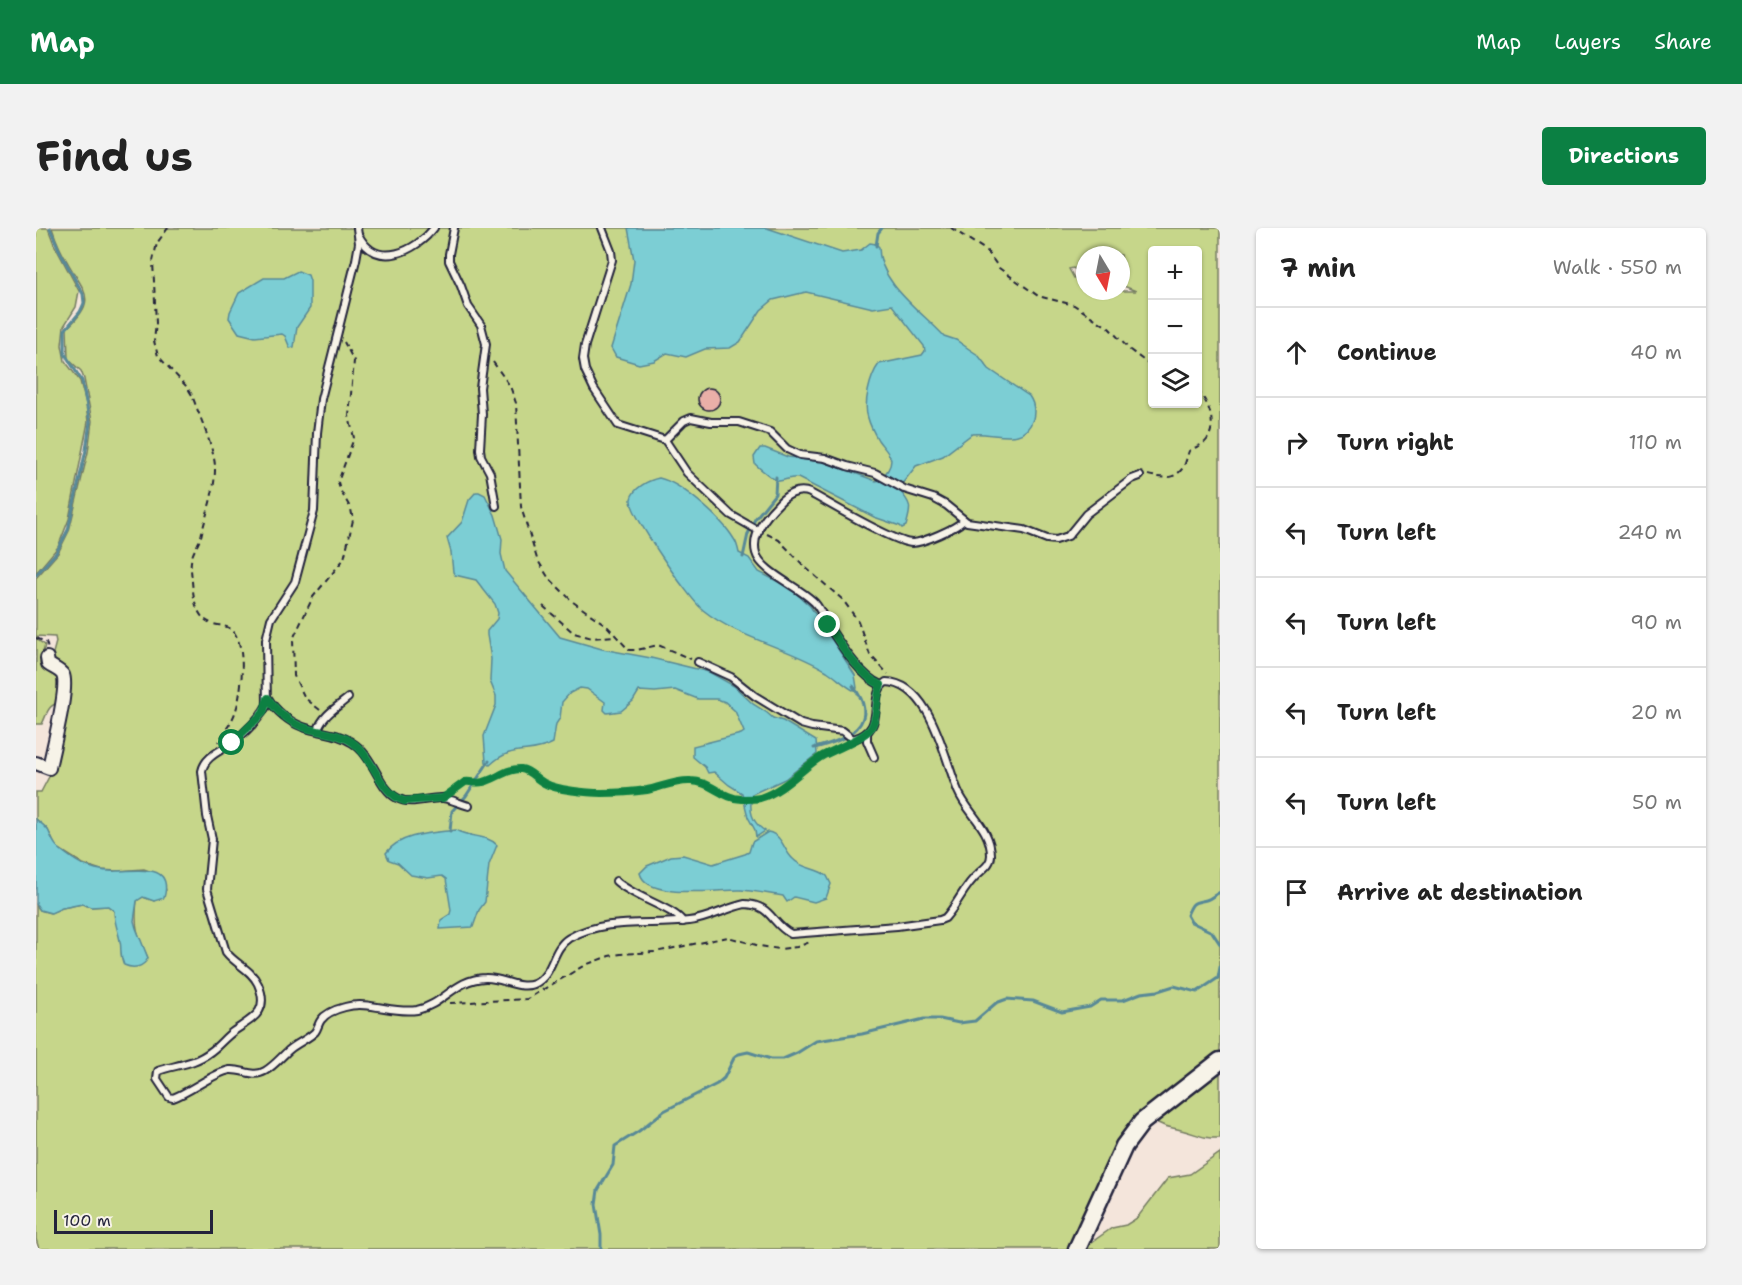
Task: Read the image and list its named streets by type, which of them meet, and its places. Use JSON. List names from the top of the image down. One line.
{"scale_bar":"100 m","north":"bottom","page":{"header":"Map","nav":["Map","Layers","Share"],"buttons":"Directions","title":"Find us","heading":["7 min","Walk · 550 m"],"map_buttons":["+","−"],"list":[["Continue","40 m"],["Turn right","110 m"],["Turn left","240 m"],["Turn left","90 m"],["Turn left","20 m"],["Turn left","50 m"],"Arrive at destination"],"scale":"100 m"}}
